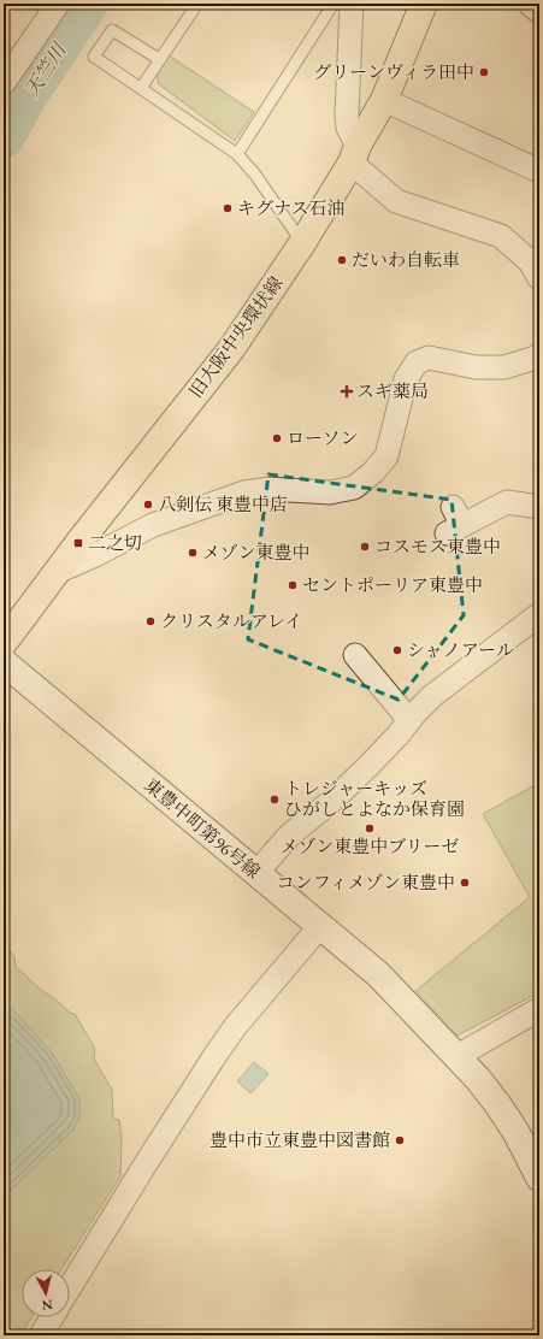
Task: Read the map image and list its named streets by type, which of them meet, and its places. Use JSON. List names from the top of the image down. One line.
{"streets":{"main road":["旧大阪中央環状線"],"street":["東豊中町第96号線"]},"water":["天竺川"],"places":{"other":["グリーンヴィラ田中","キグナス石油","だいわ自転車","ローソン","八剣伝 東豊中店","コスモス東豊中","メゾン東豊中","セントポーリア東豊中","クリスタルアレイ","シャノアール","トレジャーキッズ ひがしとよなか保育園","メゾン東豊中ブリーゼ","コンフィメゾン東豊中","豊中市立東豊中図書館"],"health":["スギ薬局"],"transit":["二之切"]},"north":"bottom"}
